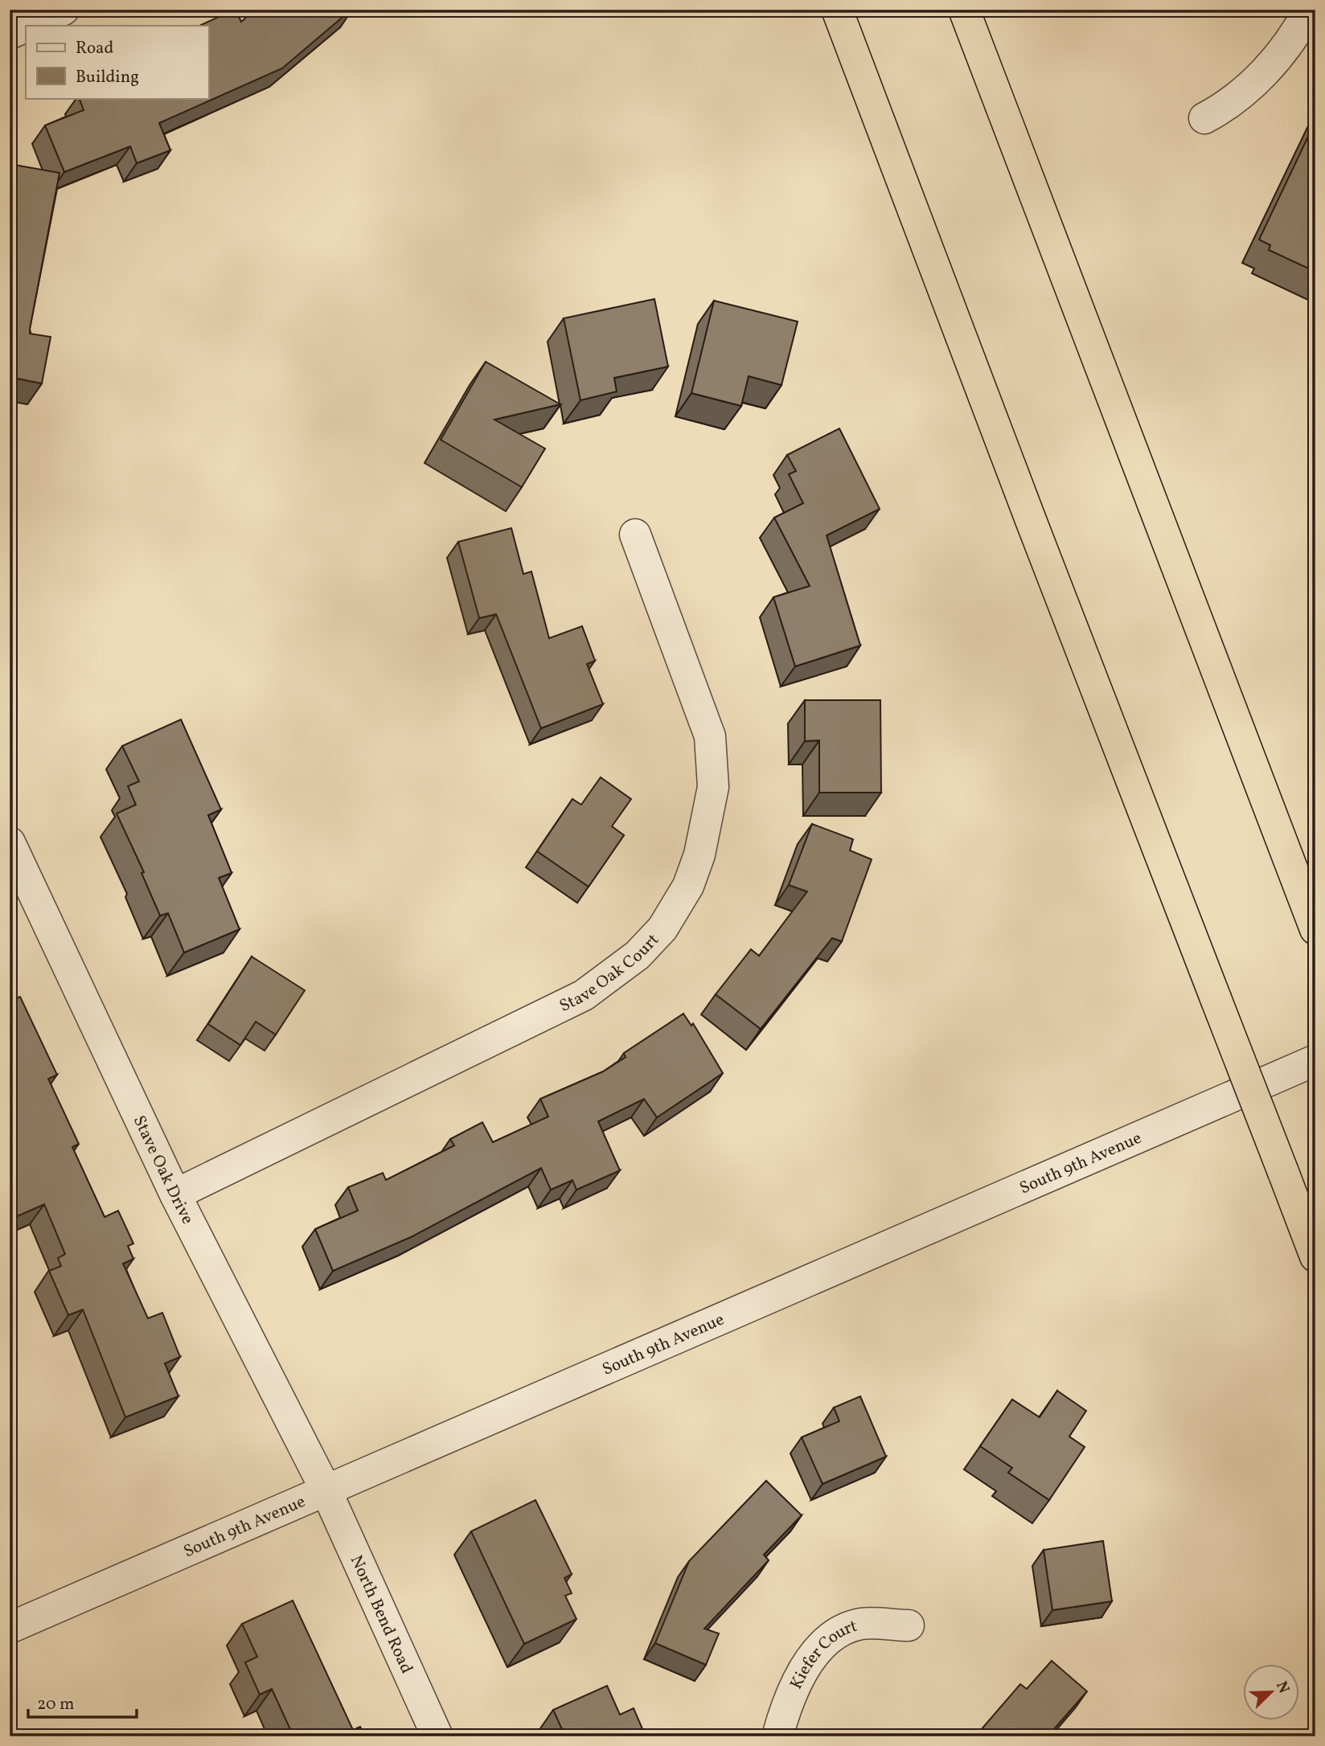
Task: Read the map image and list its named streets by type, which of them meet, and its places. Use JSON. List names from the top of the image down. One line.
{"streets":{"street":["Stave Oak Court","South 9th Avenue","Stave Oak Drive","North Bend Road","Kiefer Court"]},"crossings":[["Stave Oak Court","Stave Oak Drive"],["South 9th Avenue","Stave Oak Drive"],["South 9th Avenue","North Bend Road"],["Stave Oak Drive","North Bend Road"]],"legend":["Road","Building"],"scale_bar":"20 m","north":"top right"}
